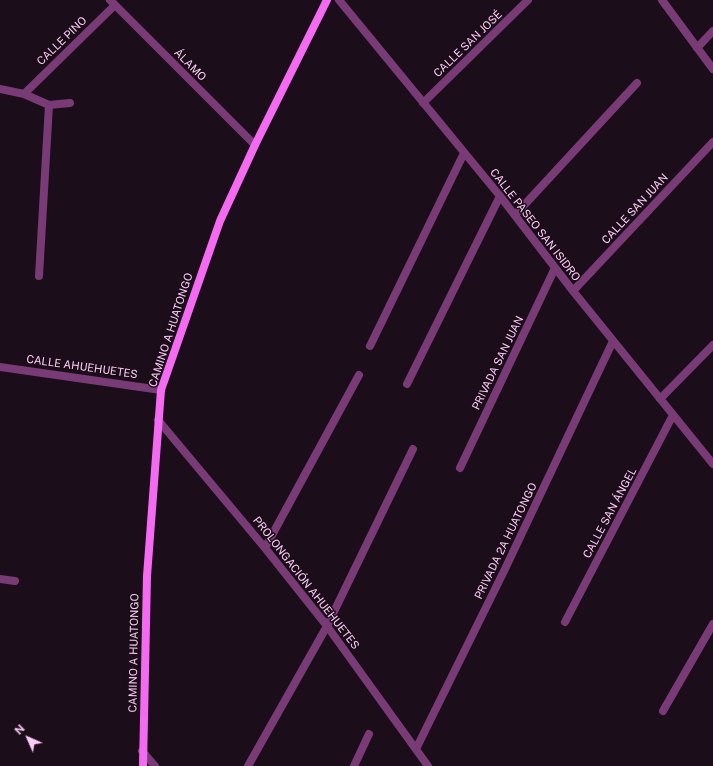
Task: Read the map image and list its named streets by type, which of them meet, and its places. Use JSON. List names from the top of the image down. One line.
{"streets":{"main road":["CAMINO A HUATONGO"],"street":["CALLE PINO","CALLE SAN JOSÉ","ÁLAMO","CALLE SAN JUAN","CALLE PASEO SAN ISIDRO","PRIVADA SAN JUAN","CALLE AHUEHUETES","CALLE SAN ÁNGEL","PRIVADA 2A HUATONGO","PROLONGACIÓN AHUEHUETES"]},"crossings":[["CALLE PINO","ÁLAMO"],["CALLE SAN JOSÉ","CALLE PASEO SAN ISIDRO"],["ÁLAMO","CAMINO A HUATONGO"],["CALLE SAN JUAN","CALLE PASEO SAN ISIDRO"],["CALLE PASEO SAN ISIDRO","PRIVADA SAN JUAN"],["CALLE PASEO SAN ISIDRO","CALLE SAN ÁNGEL"],["CALLE PASEO SAN ISIDRO","PRIVADA 2A HUATONGO"],["CAMINO A HUATONGO","CALLE AHUEHUETES"],["CAMINO A HUATONGO","PROLONGACIÓN AHUEHUETES"],["PRIVADA 2A HUATONGO","PROLONGACIÓN AHUEHUETES"]],"north":"top left"}
